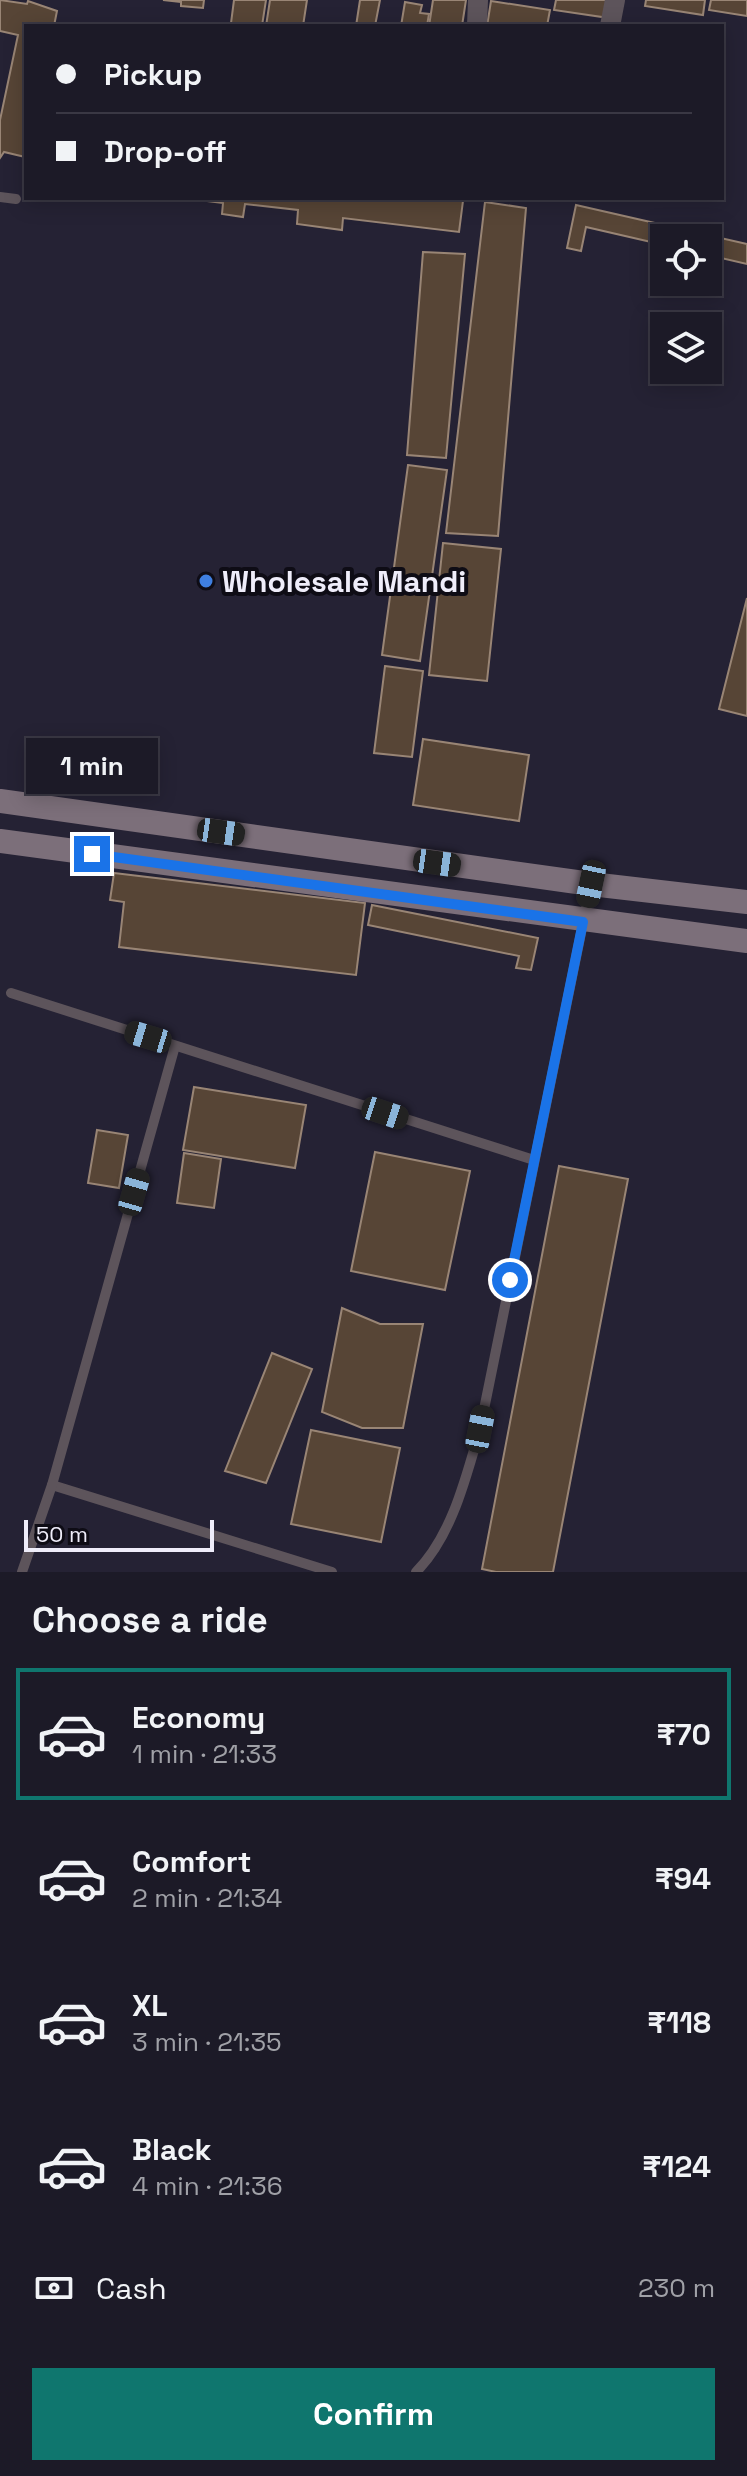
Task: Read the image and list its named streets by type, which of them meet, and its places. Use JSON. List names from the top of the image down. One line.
{"places":["Wholesale Mandi"],"scale_bar":"50 m","page":{"banner":["Pickup","Drop-off"],"bubble":"1 min","scale":"50 m","heading":"Choose a ride","list":[{"name":"Economy","note":"1 min · 21:33","value":"₹70"},{"name":"Comfort","note":"2 min · 21:34","value":"₹94"},{"name":"XL","note":"3 min · 21:35","value":"₹118"},{"name":"Black","note":"4 min · 21:36","value":"₹124"}],"pay":["Cash","230 m"],"buttons":"Confirm"}}
